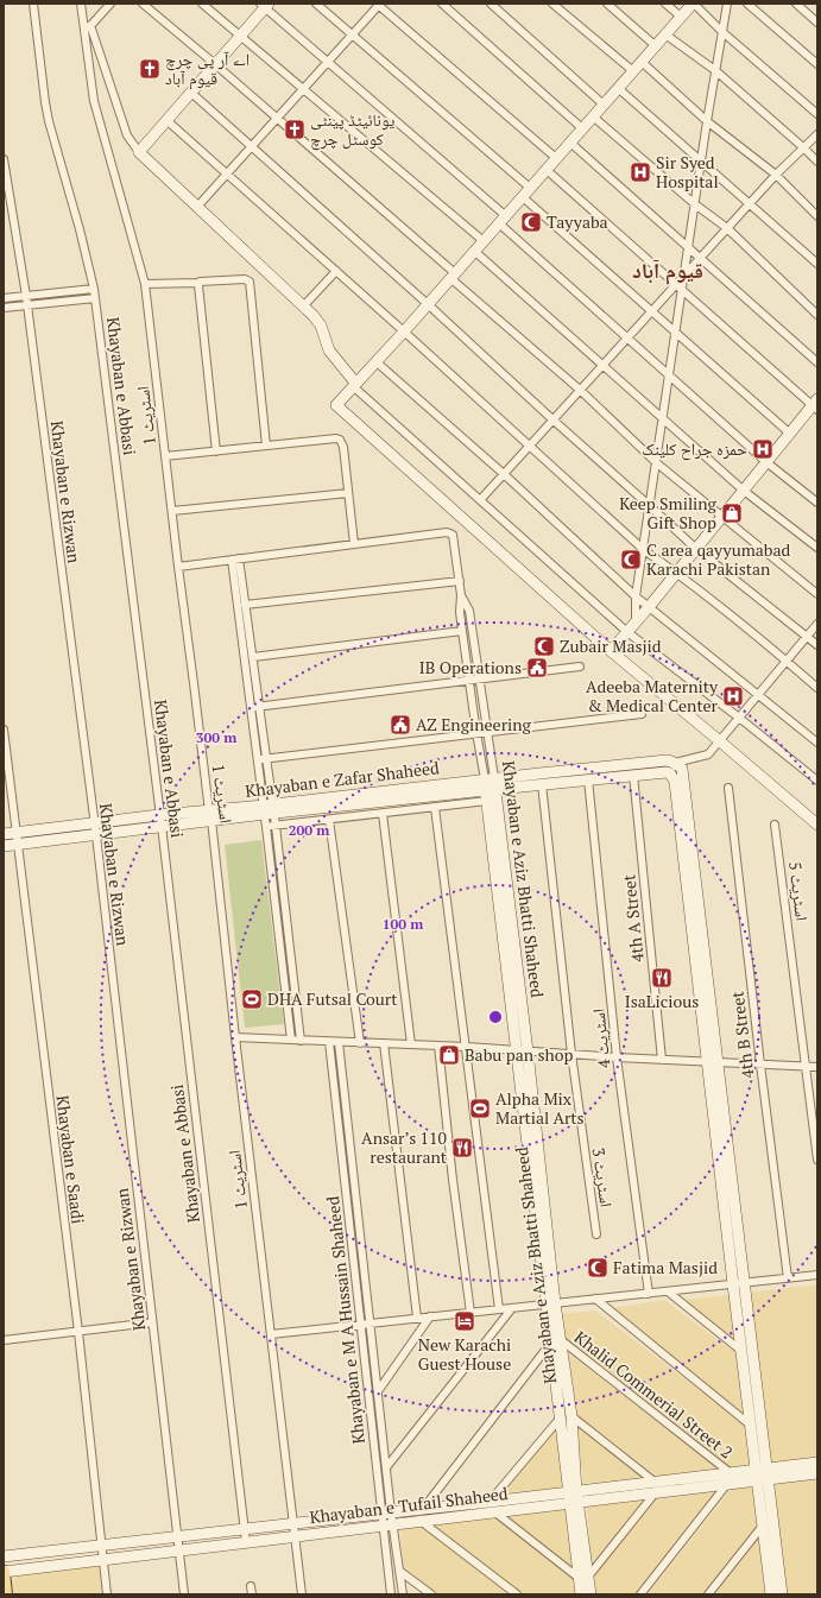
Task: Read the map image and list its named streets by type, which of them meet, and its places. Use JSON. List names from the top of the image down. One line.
{"streets":{"street":["Khayaban e Abbasi","اسٹریٹ 1","Khayaban e Rizwan","Khayaban e Zafar Shaheed","Khayaban e Aziz Bhatti Shaheed","اسٹریٹ 5","4th A Street","4th B Street","اسٹریٹ 4","Khayaban e Saadi","اسٹریٹ 3","Khayaban e M A Hussain Shaheed","Khalid Commerial Street 2","Khayaban e Tufail Shaheed"]},"crossings":[["Khayaban e Abbasi","Khayaban e Zafar Shaheed"],["Khayaban e Abbasi","Khayaban e Tufail Shaheed"],["اسٹریٹ 1","Khayaban e Zafar Shaheed"],["اسٹریٹ 1","Khayaban e Tufail Shaheed"],["Khayaban e Rizwan","Khayaban e Zafar Shaheed"],["Khayaban e Rizwan","Khayaban e Tufail Shaheed"],["Khayaban e Zafar Shaheed","Khayaban e Aziz Bhatti Shaheed"],["Khayaban e Zafar Shaheed","Khayaban e Saadi"],["Khayaban e Aziz Bhatti Shaheed","Khalid Commerial Street 2"],["Khayaban e Aziz Bhatti Shaheed","Khayaban e Tufail Shaheed"],["Khayaban e Saadi","Khayaban e Tufail Shaheed"],["Khayaban e M A Hussain Shaheed","Khayaban e Tufail Shaheed"],["Khalid Commerial Street 2","Khayaban e Tufail Shaheed"]],"districts":["قیوم آباد"],"places":{"church":["اے آر پی چرچ قیوم آباد","یونائیٹڈ پینٹی کوسٹل چرچ"],"hospital":["Sir Syed Hospital","حمزہ جراح کلینک","Adeeba Maternity & Medical Center"],"mosque":["Tayyaba","C area qayyumabad Karachi Pakistan","Zubair Masjid","Fatima Masjid"],"shop":["Keep Smiling Gift Shop","Babu pan shop"],"public building":["IB Operations","AZ Engineering"],"restaurant":["IsaLicious","Ansar’s 110 restaurant"],"sports":["DHA Futsal Court","Alpha Mix Martial Arts"],"hotel":["New Karachi Guest House"]},"rings":["300 m","200 m","100 m"]}
